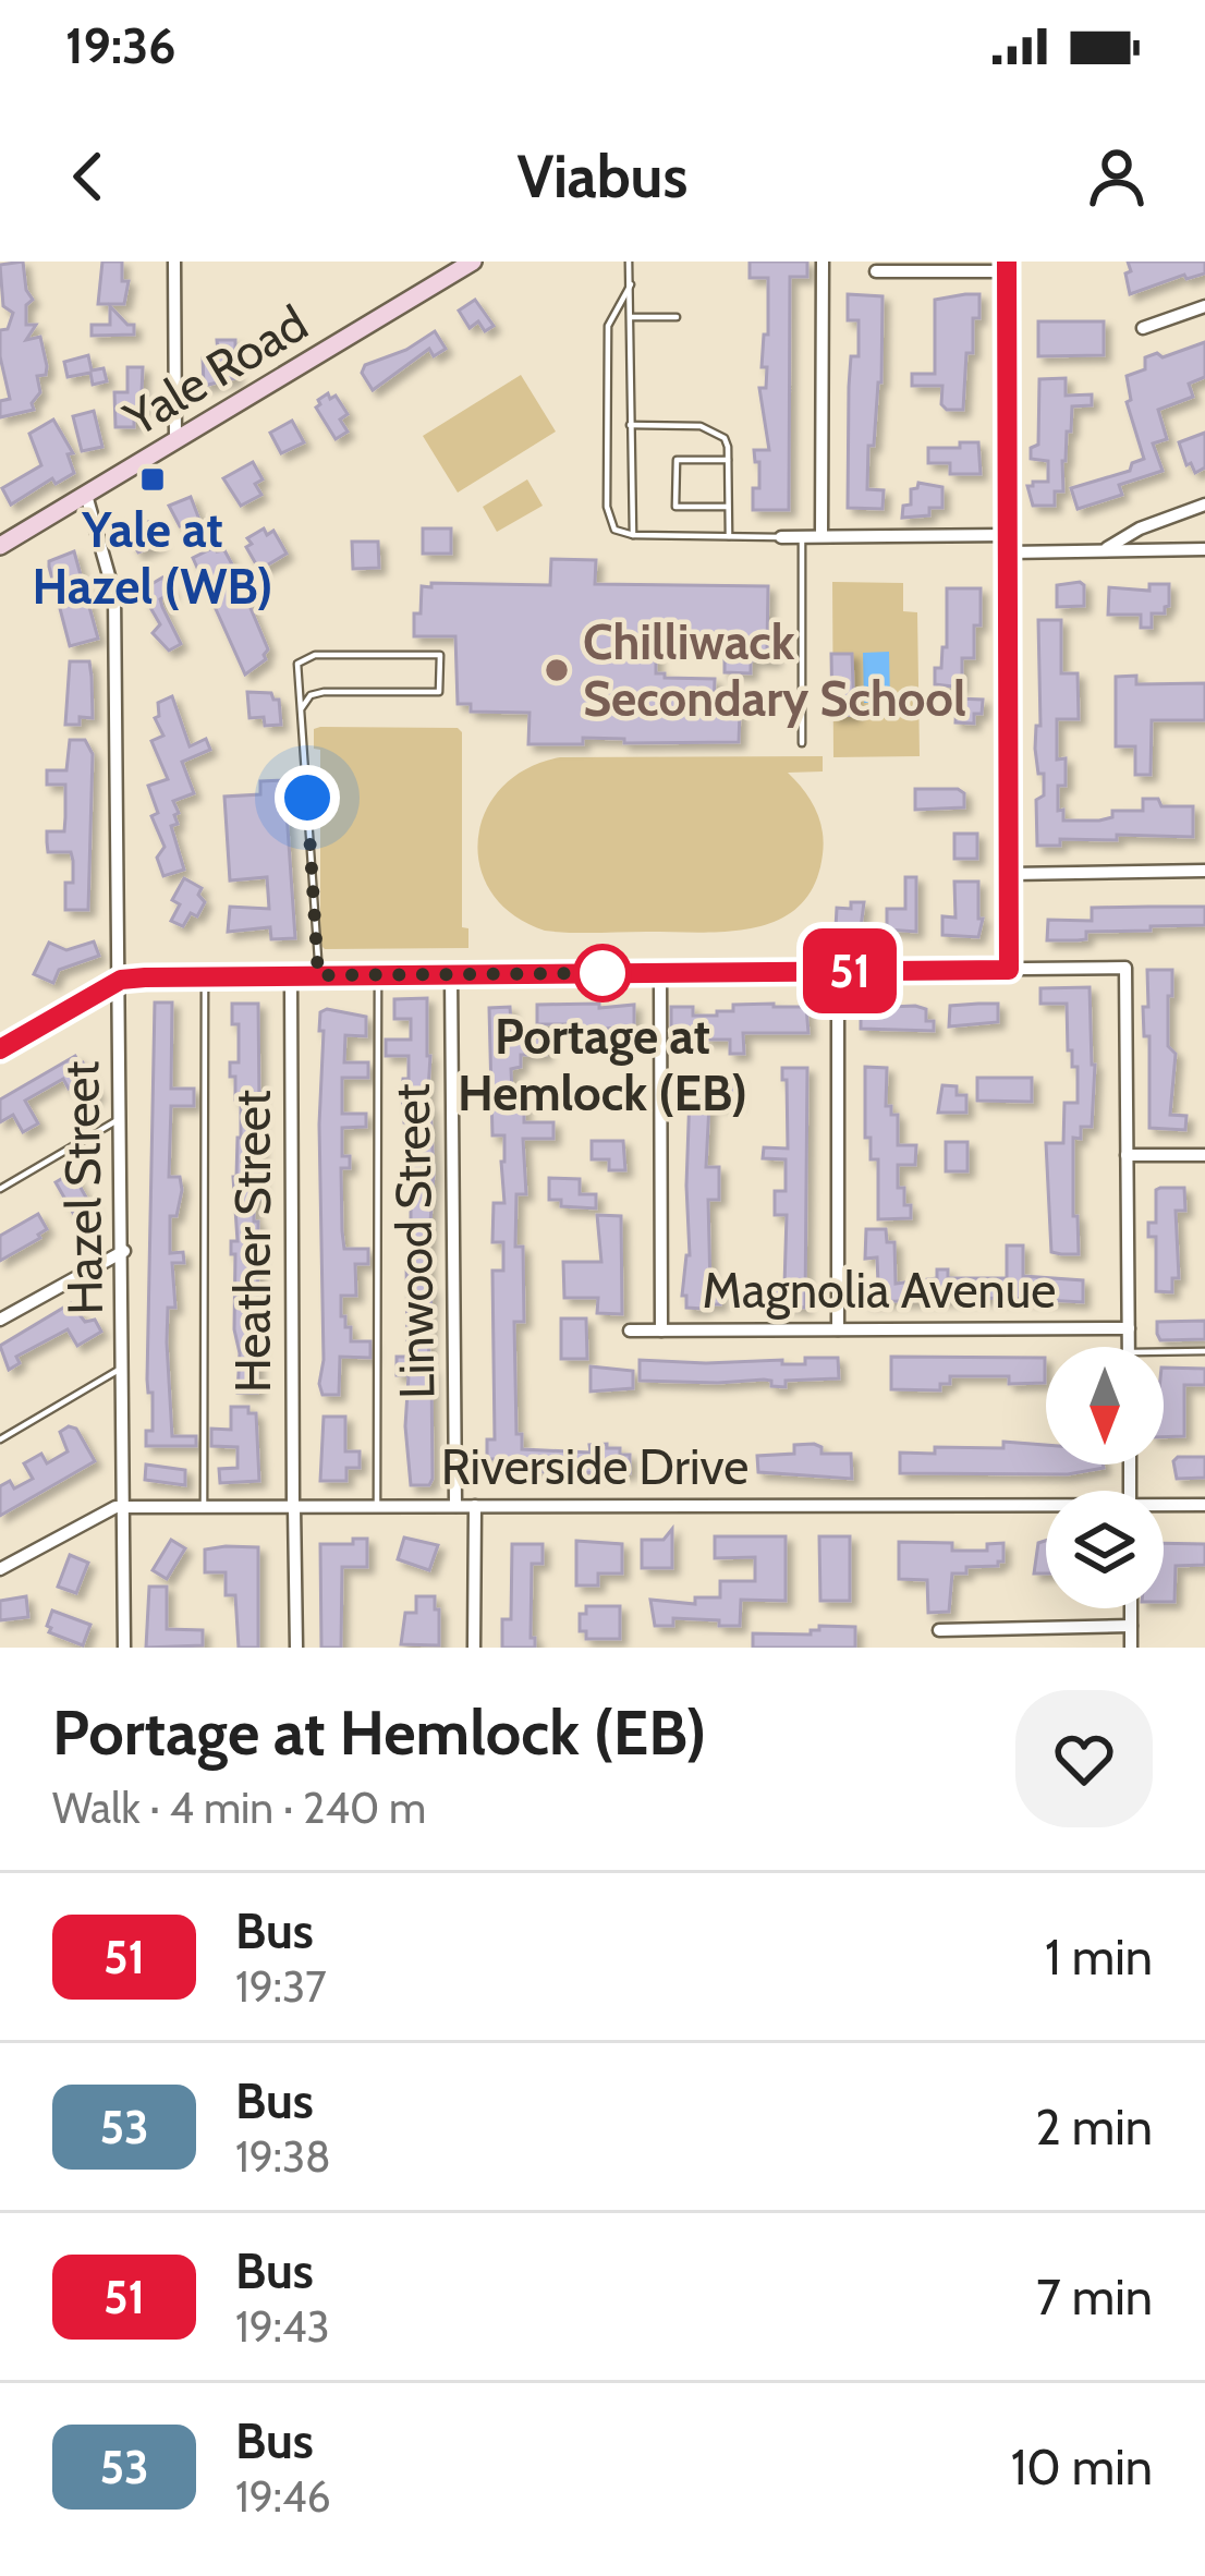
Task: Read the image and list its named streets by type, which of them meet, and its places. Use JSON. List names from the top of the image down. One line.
{"streets":{"main road":["Yale Road"],"street":["Hazel Street","Heather Street","Linwood Street","Magnolia Avenue","Riverside Drive"]},"crossings":[["Yale Road","Hazel Street"],["Hazel Street","Riverside Drive"],["Heather Street","Riverside Drive"],["Linwood Street","Riverside Drive"]],"places":{"transit":["Yale at Hazel (WB)"],"other":["Chilliwack Secondary School","Portage at Hemlock (EB)"]},"lines":["bus line 51"],"north":"bottom","page":{"status":"19:36","header":"Viabus","on_map":"51","heading":["Portage at Hemlock (EB)","Walk · 4 min · 240 m"],"list":[{"mark":"51","name":"Bus","note":"19:37","value":"1 min"},{"mark":"53","name":"Bus","note":"19:38","value":"2 min"},{"mark":"51","name":"Bus","note":"19:43","value":"7 min"},{"mark":"53","name":"Bus","note":"19:46","value":"10 min"}]}}
